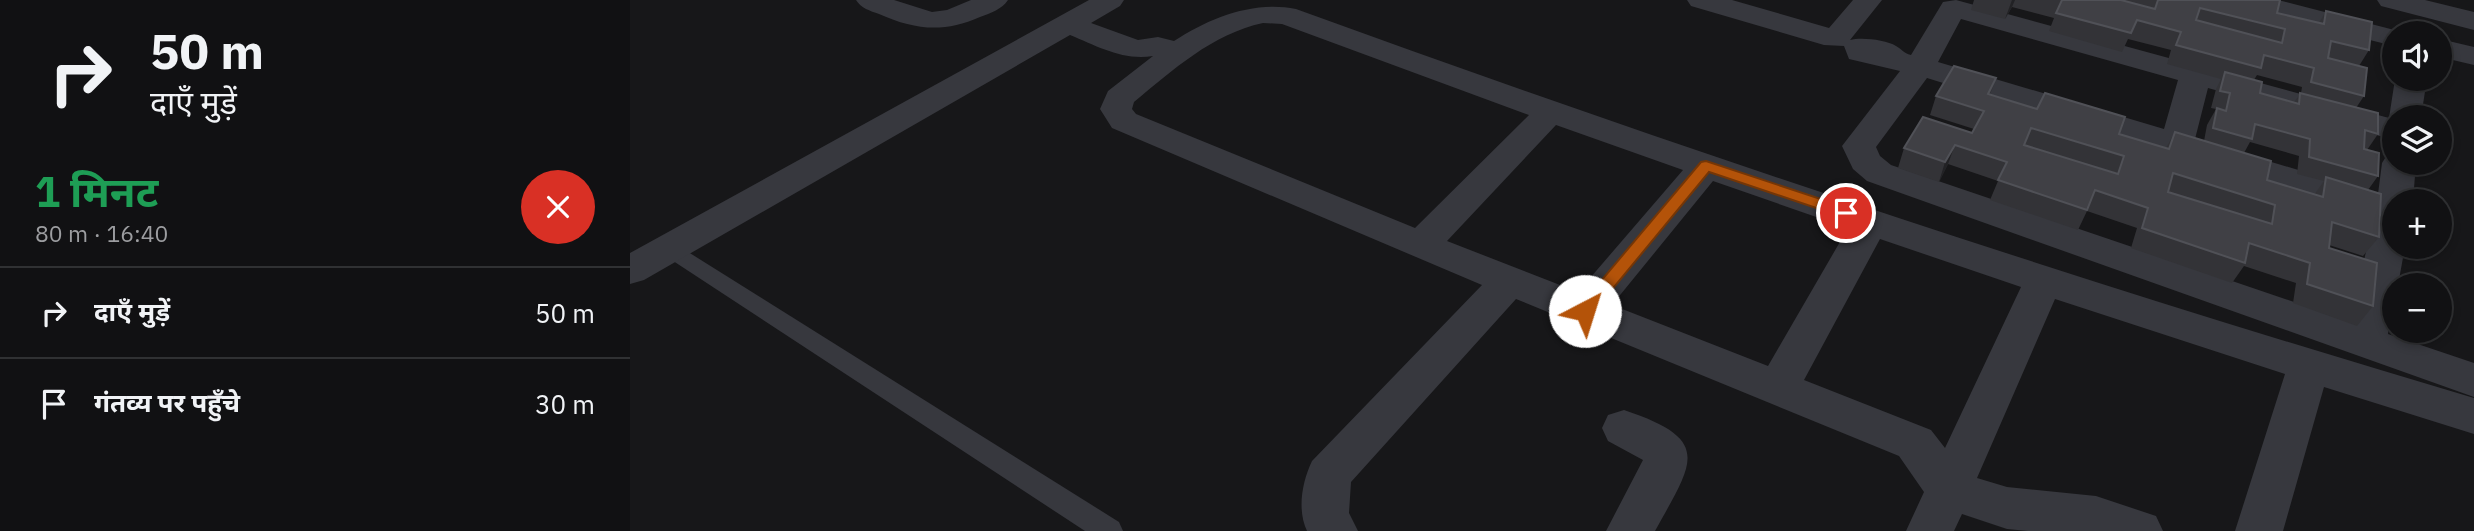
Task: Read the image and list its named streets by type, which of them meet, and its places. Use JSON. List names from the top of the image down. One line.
{"page":{"turn":["50 m","दाएँ मुड़ें"],"map_buttons":["+","−"],"heading":["1 मिनट","80 m · 16:40"],"list":[{"name":"दाएँ मुड़ें","value":"50 m"},{"name":"गंतव्य पर पहुँचे","value":"30 m"}]}}
